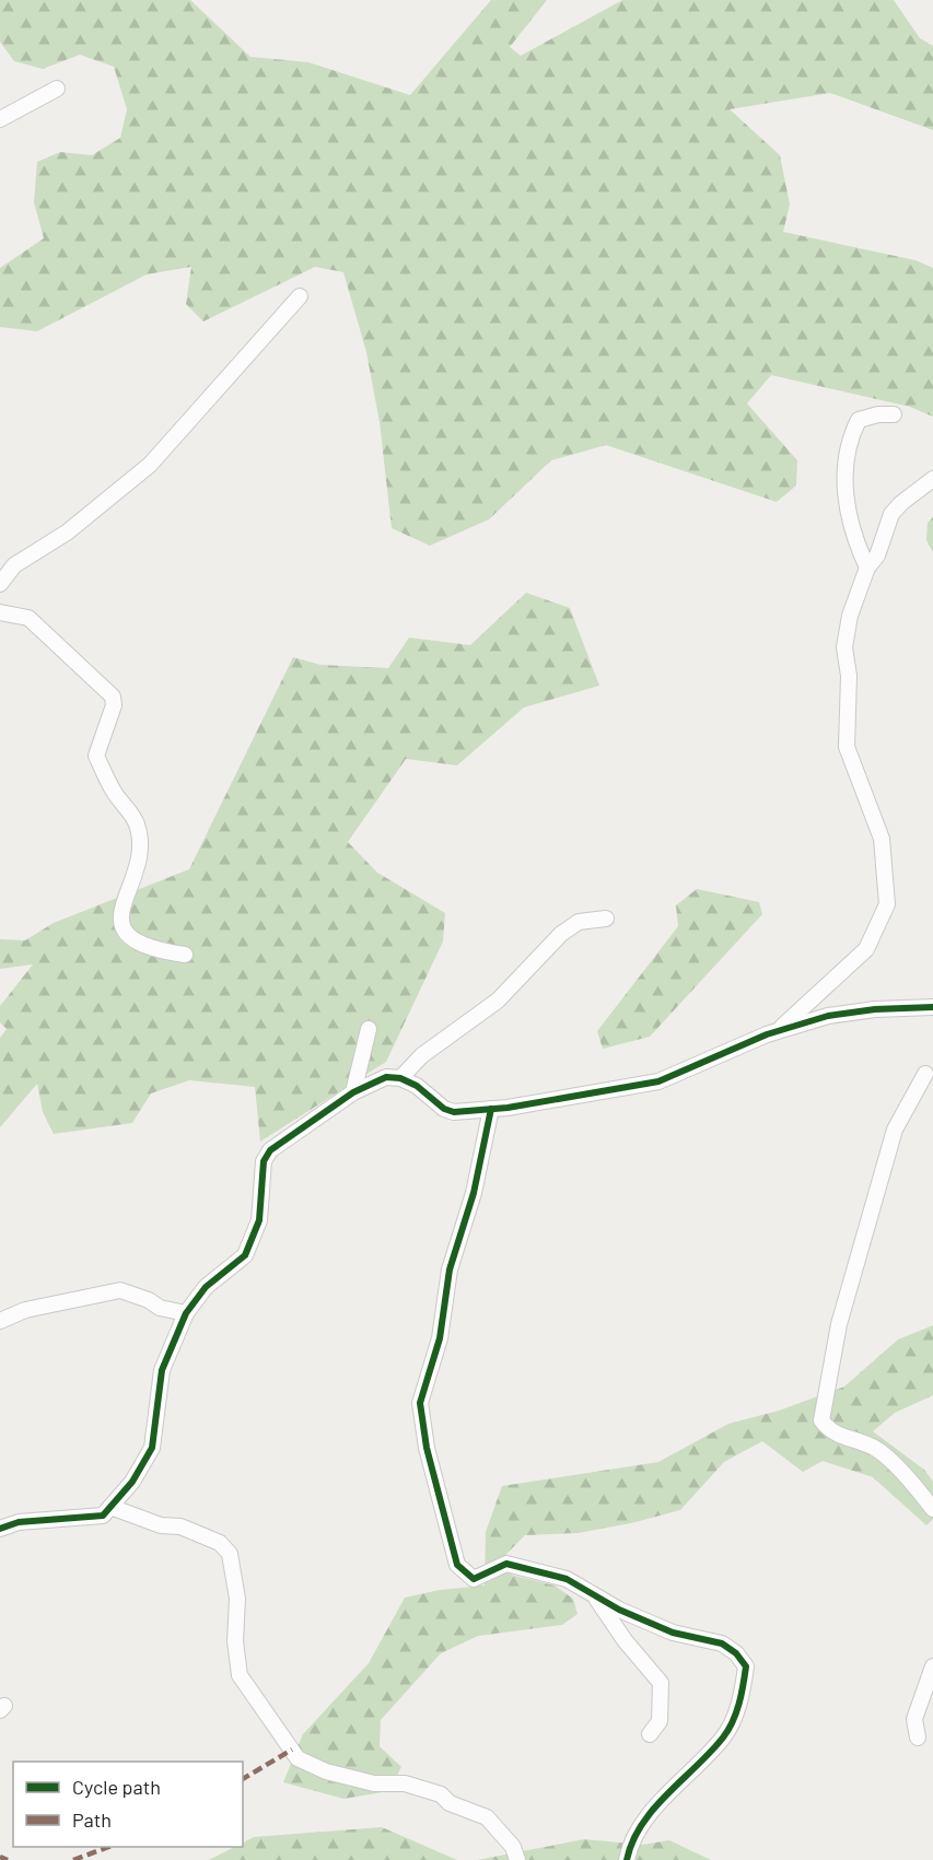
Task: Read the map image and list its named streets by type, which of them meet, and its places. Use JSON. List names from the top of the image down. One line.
{"legend":["Cycle path","Path"]}
